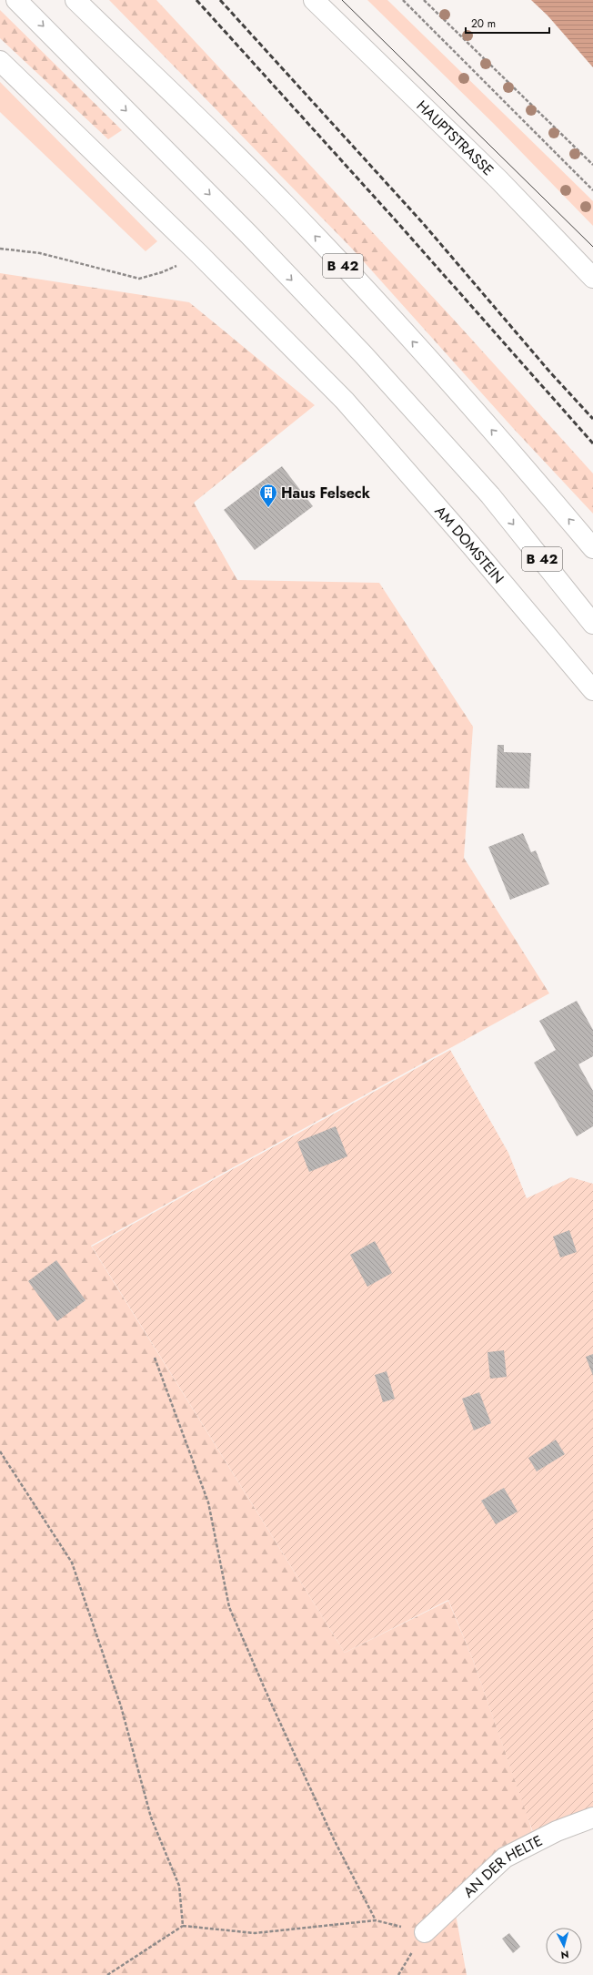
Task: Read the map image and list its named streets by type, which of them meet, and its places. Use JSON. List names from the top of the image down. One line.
{"streets":{"main road":["HAUPTSTRASSE","B 42","AM DOMSTEIN","AN DER HELTE"]},"places":{"building":["Haus Felseck"]},"scale_bar":"20 m","north":"bottom"}
